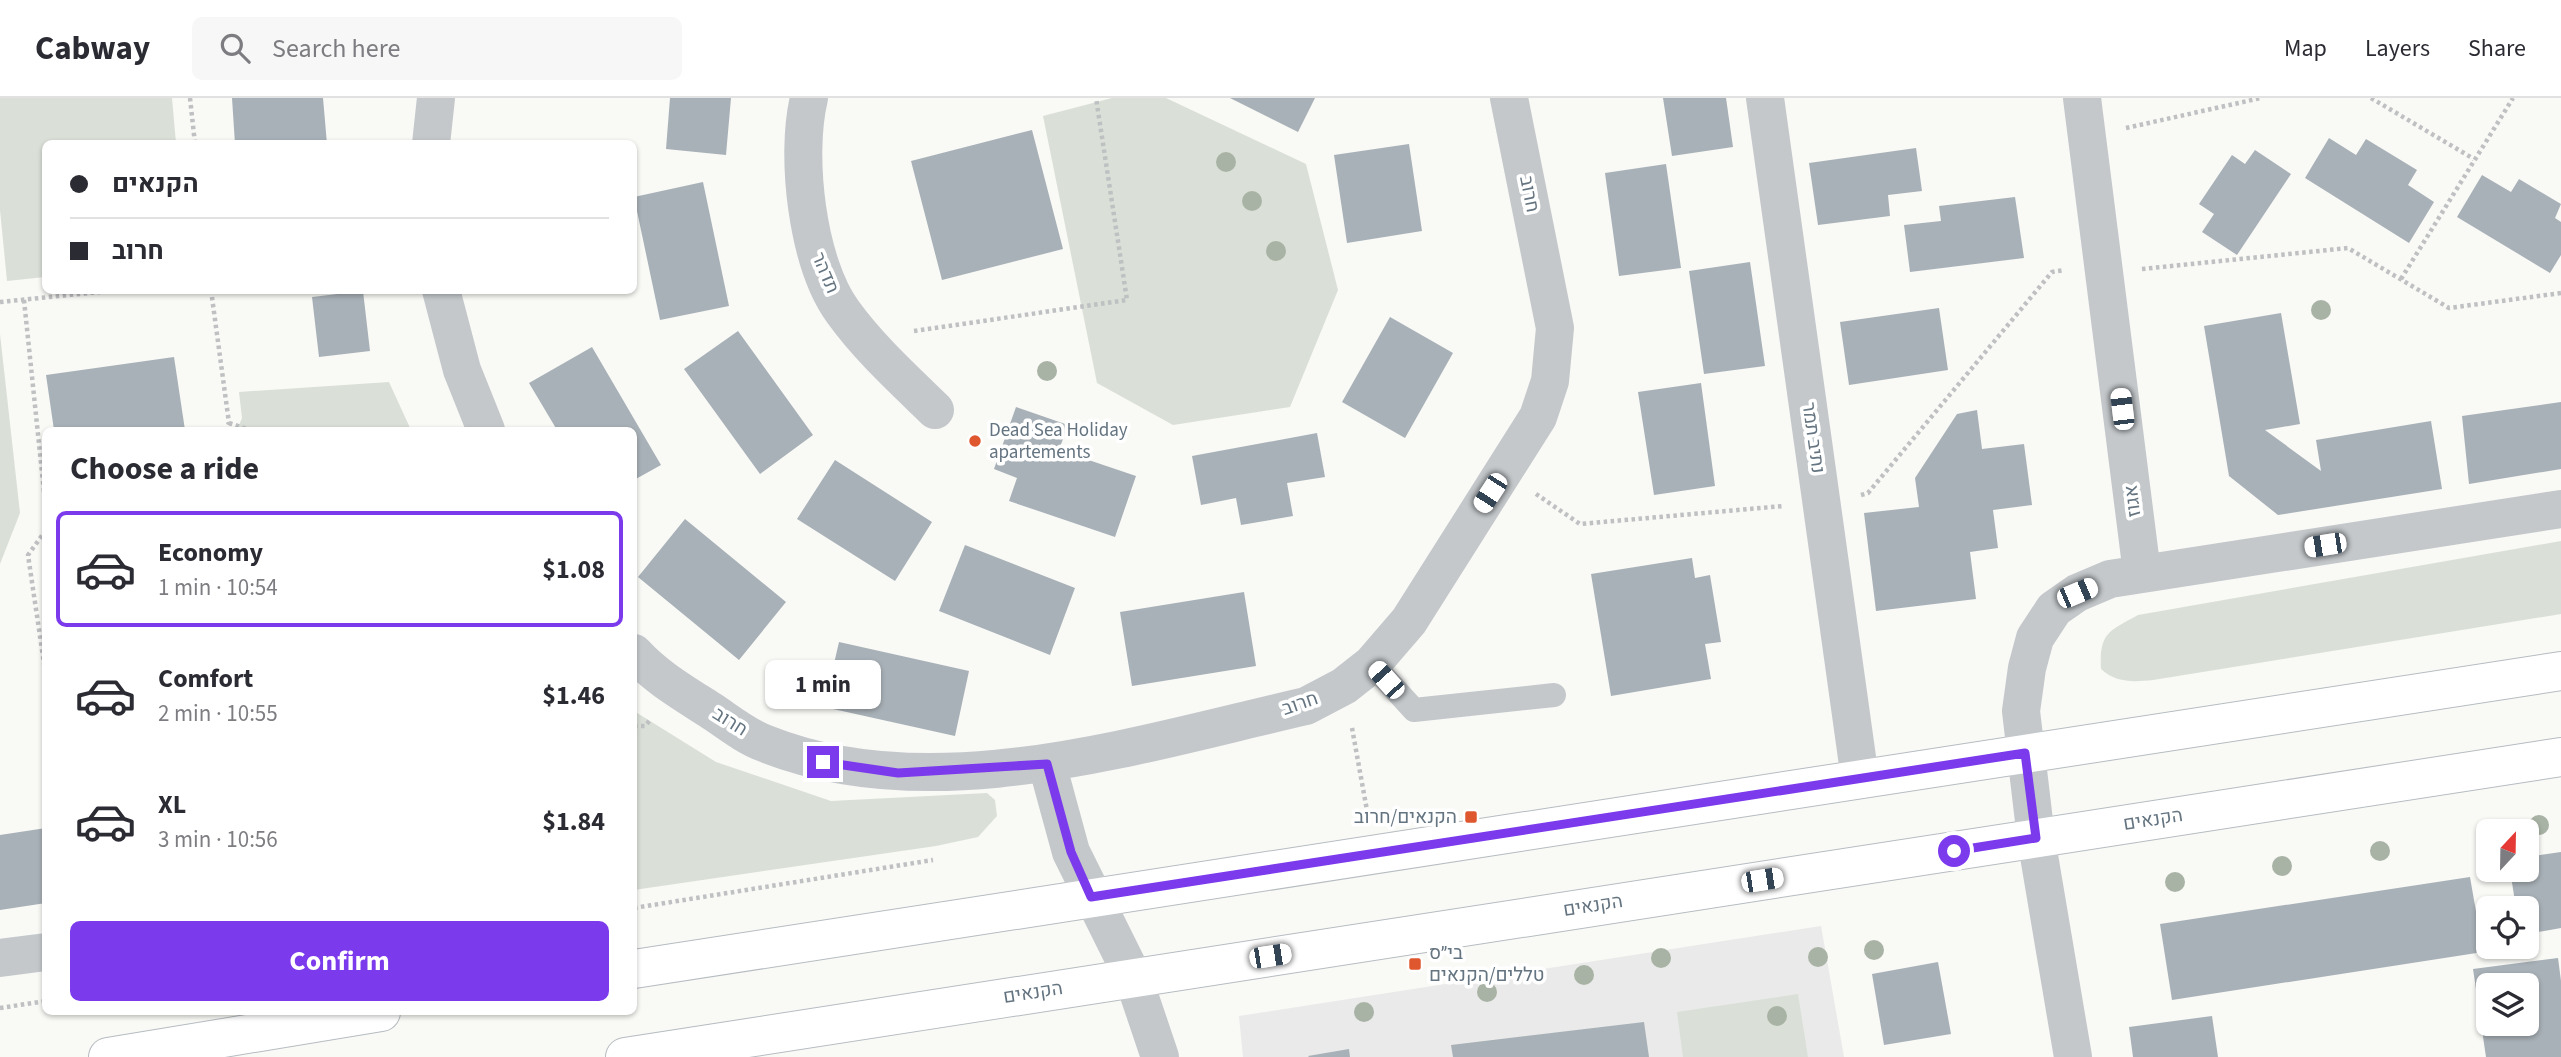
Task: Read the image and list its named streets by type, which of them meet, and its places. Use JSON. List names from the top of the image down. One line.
{"streets":{"main road":["הקנאים"],"street":["חרוב","תדהר","נתיב תמר","אגוז"]},"places":{"other":["Dead Sea Holiday apartements"],"transit":["הקנאים/חרוב","בי״ס טללים/הקנאים"]},"north":"top","page":{"header":"Cabway","search":"Search here","nav":["Map","Layers","Share"],"banner":["הקנאים","חרוב"],"heading":"Choose a ride","list":[{"name":"Economy","note":"1 min · 10:54","value":"$1.08"},{"name":"Comfort","note":"2 min · 10:55","value":"$1.46"},{"name":"XL","note":"3 min · 10:56","value":"$1.84"}],"bubble":"1 min","buttons":"Confirm"}}
